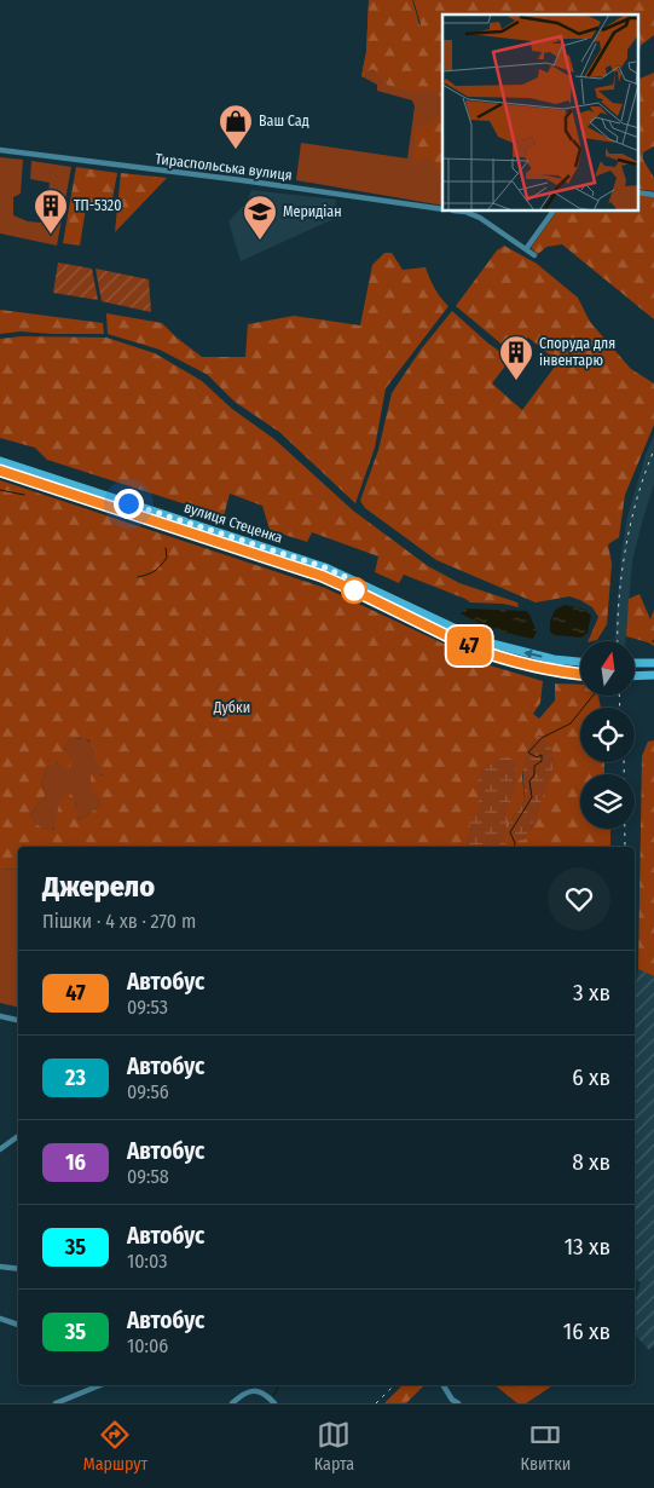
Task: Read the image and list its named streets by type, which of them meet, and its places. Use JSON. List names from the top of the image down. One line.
{"streets":{"main road":["вулиця Стеценка"],"street":["Тираспольська вулиця"]},"parks":["Дубки"],"places":{"shop":["Ваш Сад"],"building":["ТП-5320","Споруда для інвентарю"],"school or university":["Меридіан"]},"lines":["bus line 47"],"north":"top","page":{"on_map":"47","heading":["Джерело","Пішки · 4 хв · 270 m"],"list":[{"mark":"47","name":"Автобус","note":"09:53","value":"3 хв"},{"mark":"23","name":"Автобус","note":"09:56","value":"6 хв"},{"mark":"16","name":"Автобус","note":"09:58","value":"8 хв"},{"mark":"35","name":"Автобус","note":"10:03","value":"13 хв"},{"mark":"35","name":"Автобус","note":"10:06","value":"16 хв"}],"tabs":["Маршрут","Карта","Квитки"]}}
